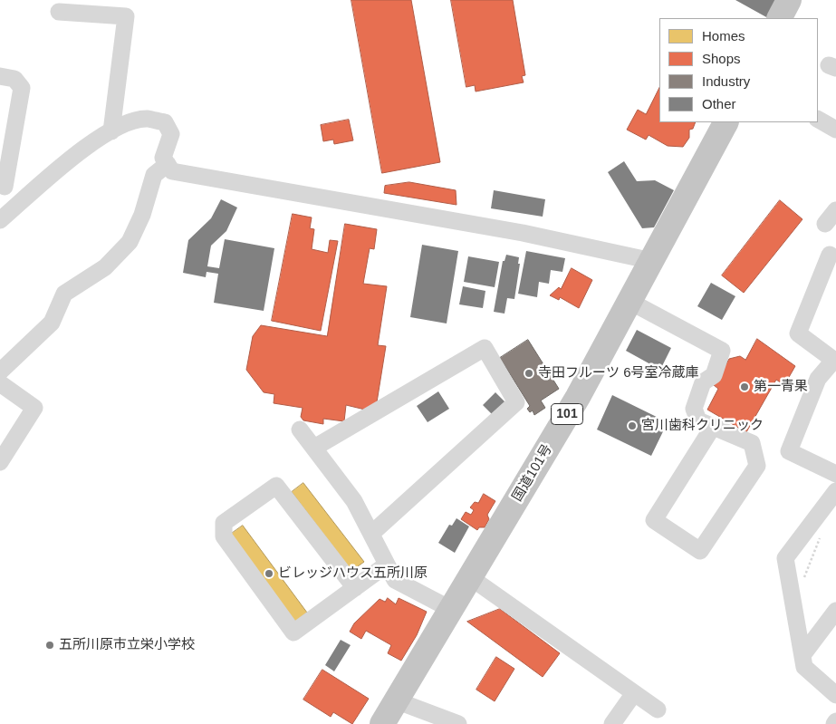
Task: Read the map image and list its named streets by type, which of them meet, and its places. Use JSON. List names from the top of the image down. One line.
{"streets":{"highway":["101","国道101号"]},"places":["寺田フルーツ 6号室冷蔵庫","第一青果","宮川歯科クリニック","ビレッジハウス五所川原","五所川原市立栄小学校"],"legend":["Homes","Shops","Industry","Other"]}
